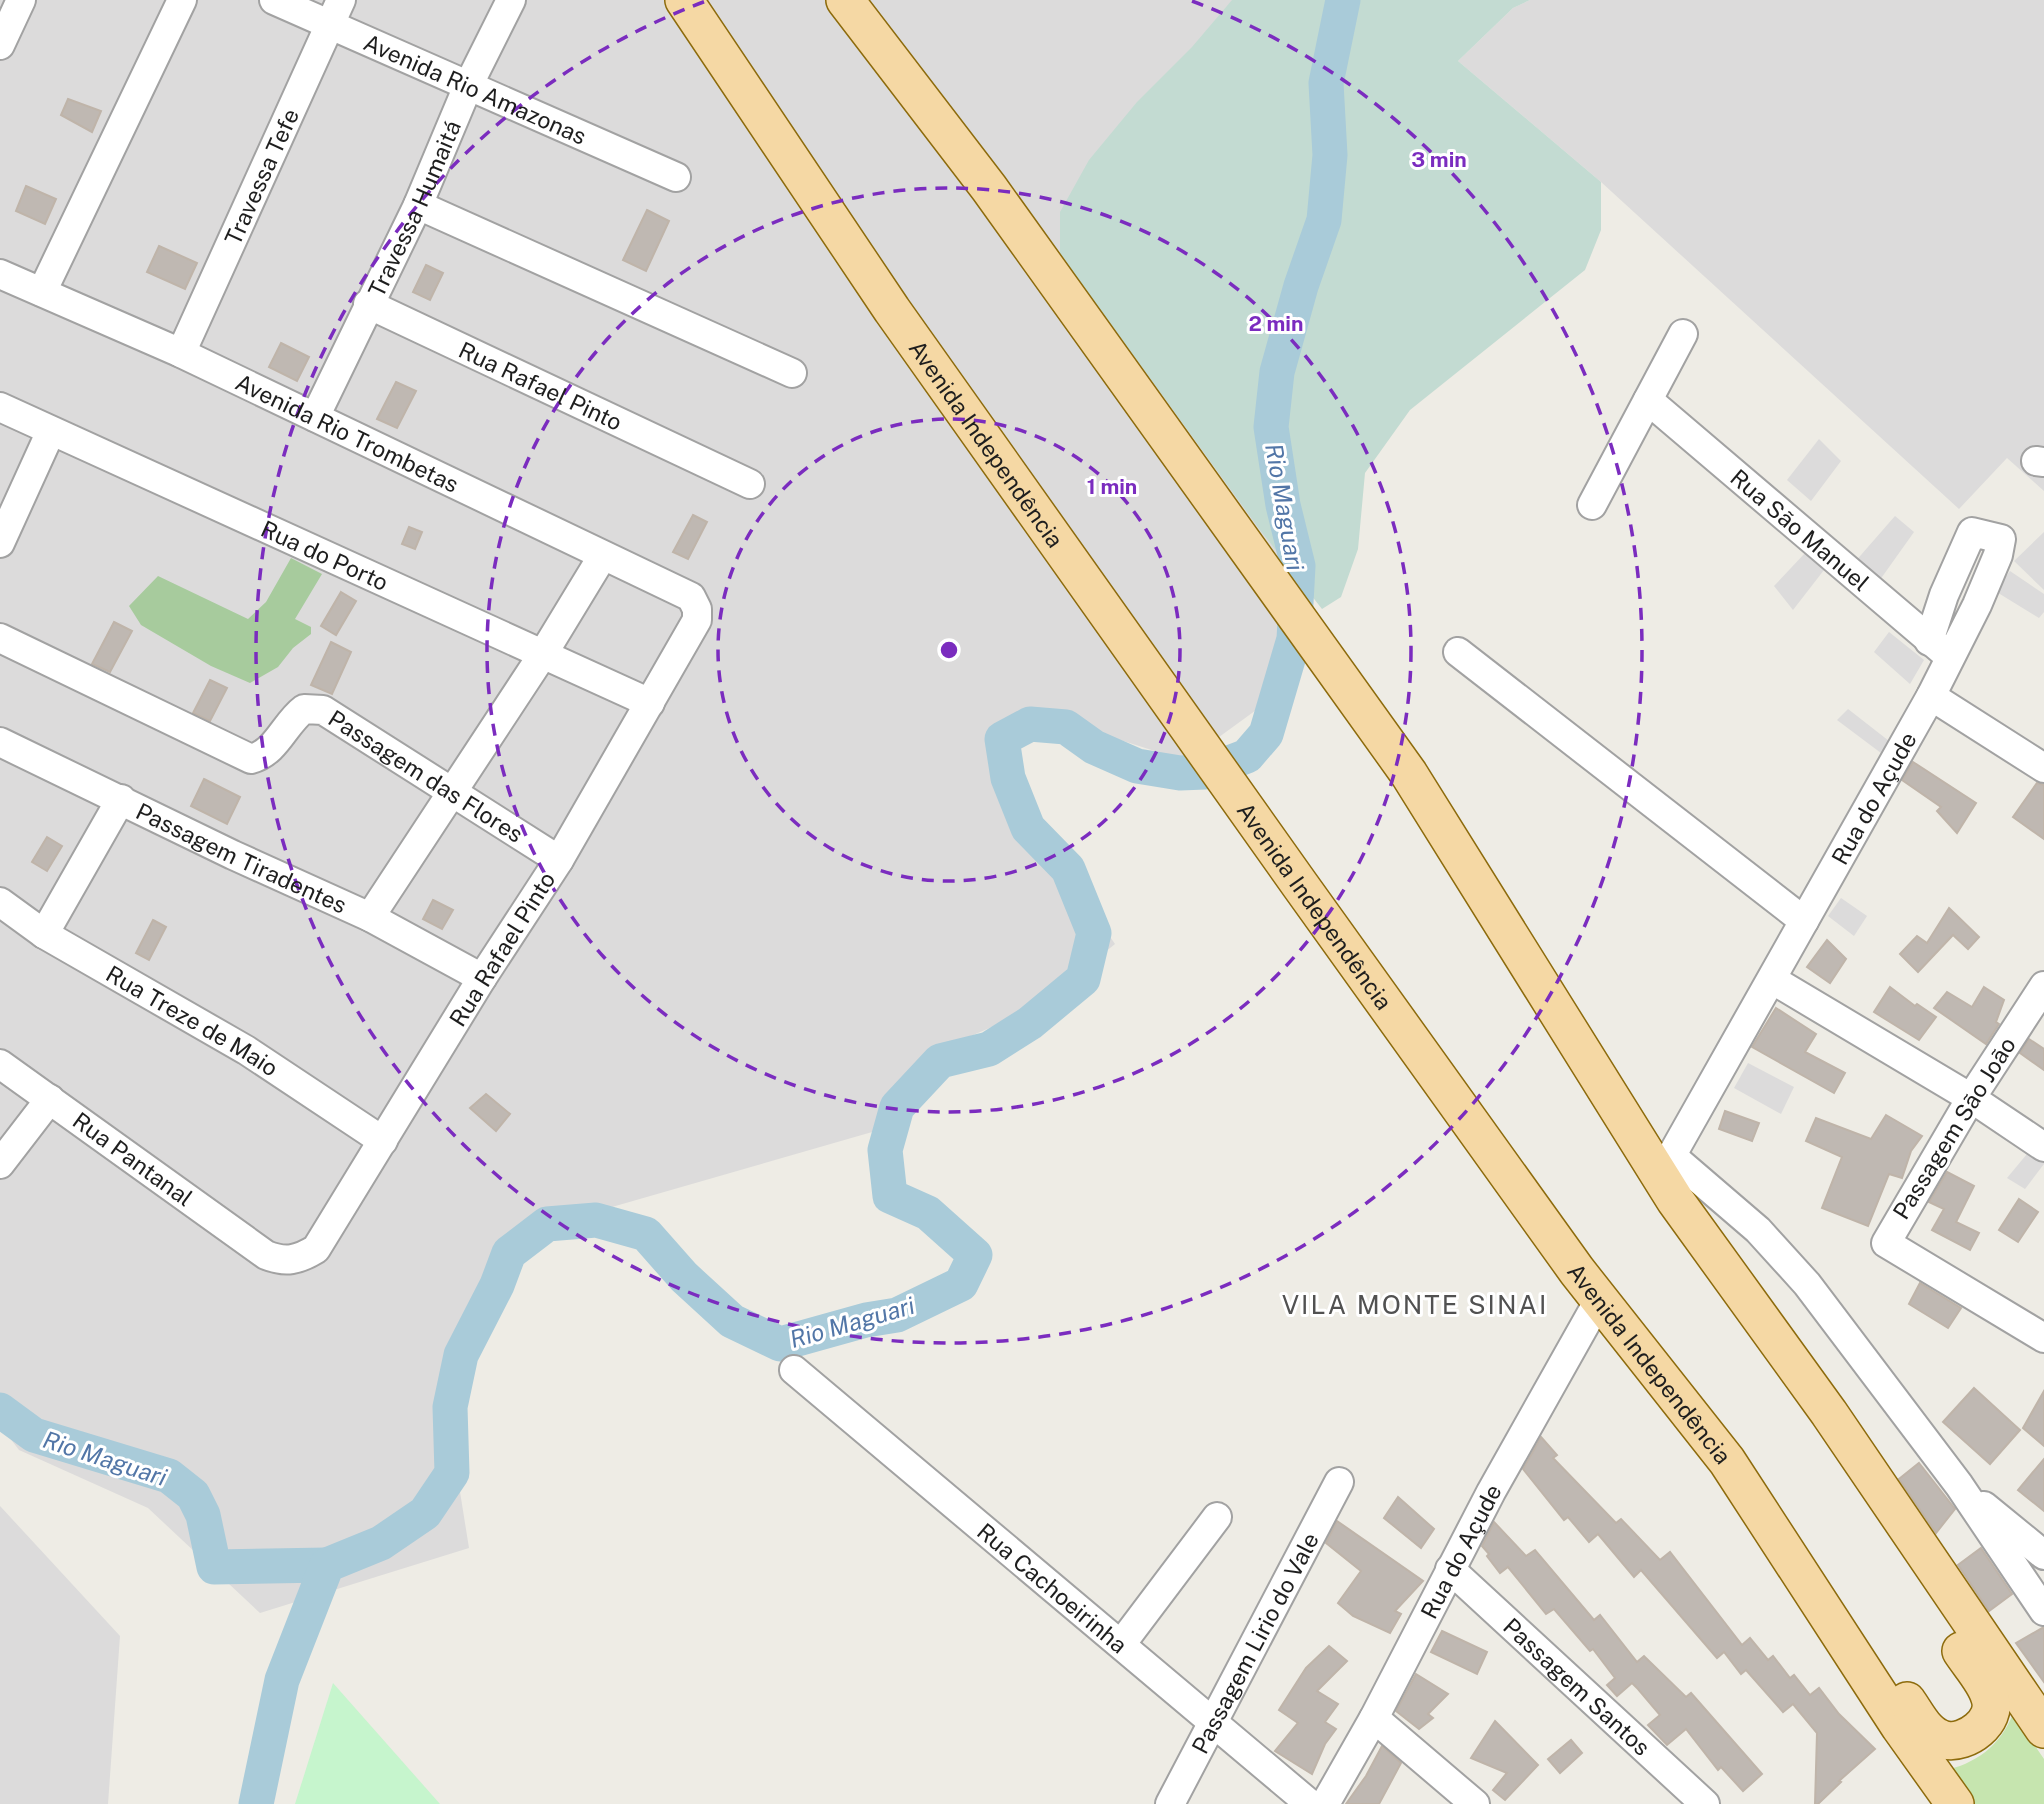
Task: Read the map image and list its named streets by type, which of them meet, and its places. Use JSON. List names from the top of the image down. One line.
{"streets":{"main road":["Avenida Independência"],"street":["Avenida Rio Amazonas","Travessa Tefe","Travessa Humaitá","Rua Rafael Pinto","Avenida Rio Trombetas","Rua São Manuel","Rua do Porto","Passagem das Flores","Rua do Açude","Passagem Tiradentes","Rua Treze de Maio","Passagem São João","Rua Pantanal","Rua Cachoeirinha","Passagem Lirio do Vale","Passagem Santos"]},"crossings":[["Avenida Rio Amazonas","Travessa Tefe"],["Avenida Rio Amazonas","Travessa Humaitá"],["Travessa Tefe","Avenida Rio Trombetas"],["Travessa Humaitá","Rua Rafael Pinto"],["Travessa Humaitá","Avenida Rio Trombetas"],["Rua Rafael Pinto","Avenida Rio Trombetas"],["Rua Rafael Pinto","Rua do Porto"],["Rua Rafael Pinto","Passagem das Flores"],["Rua Rafael Pinto","Passagem Tiradentes"],["Rua Rafael Pinto","Rua Treze de Maio"],["Rua Rafael Pinto","Rua Pantanal"],["Avenida Independência","Rua do Açude"],["Rua São Manuel","Rua do Açude"],["Rua do Açude","Passagem Santos"],["Rua Cachoeirinha","Passagem Lirio do Vale"]],"districts":["VILA MONTE SINAI"],"water":["Rio Maguari"],"rings":["3 min","2 min","1 min"]}
